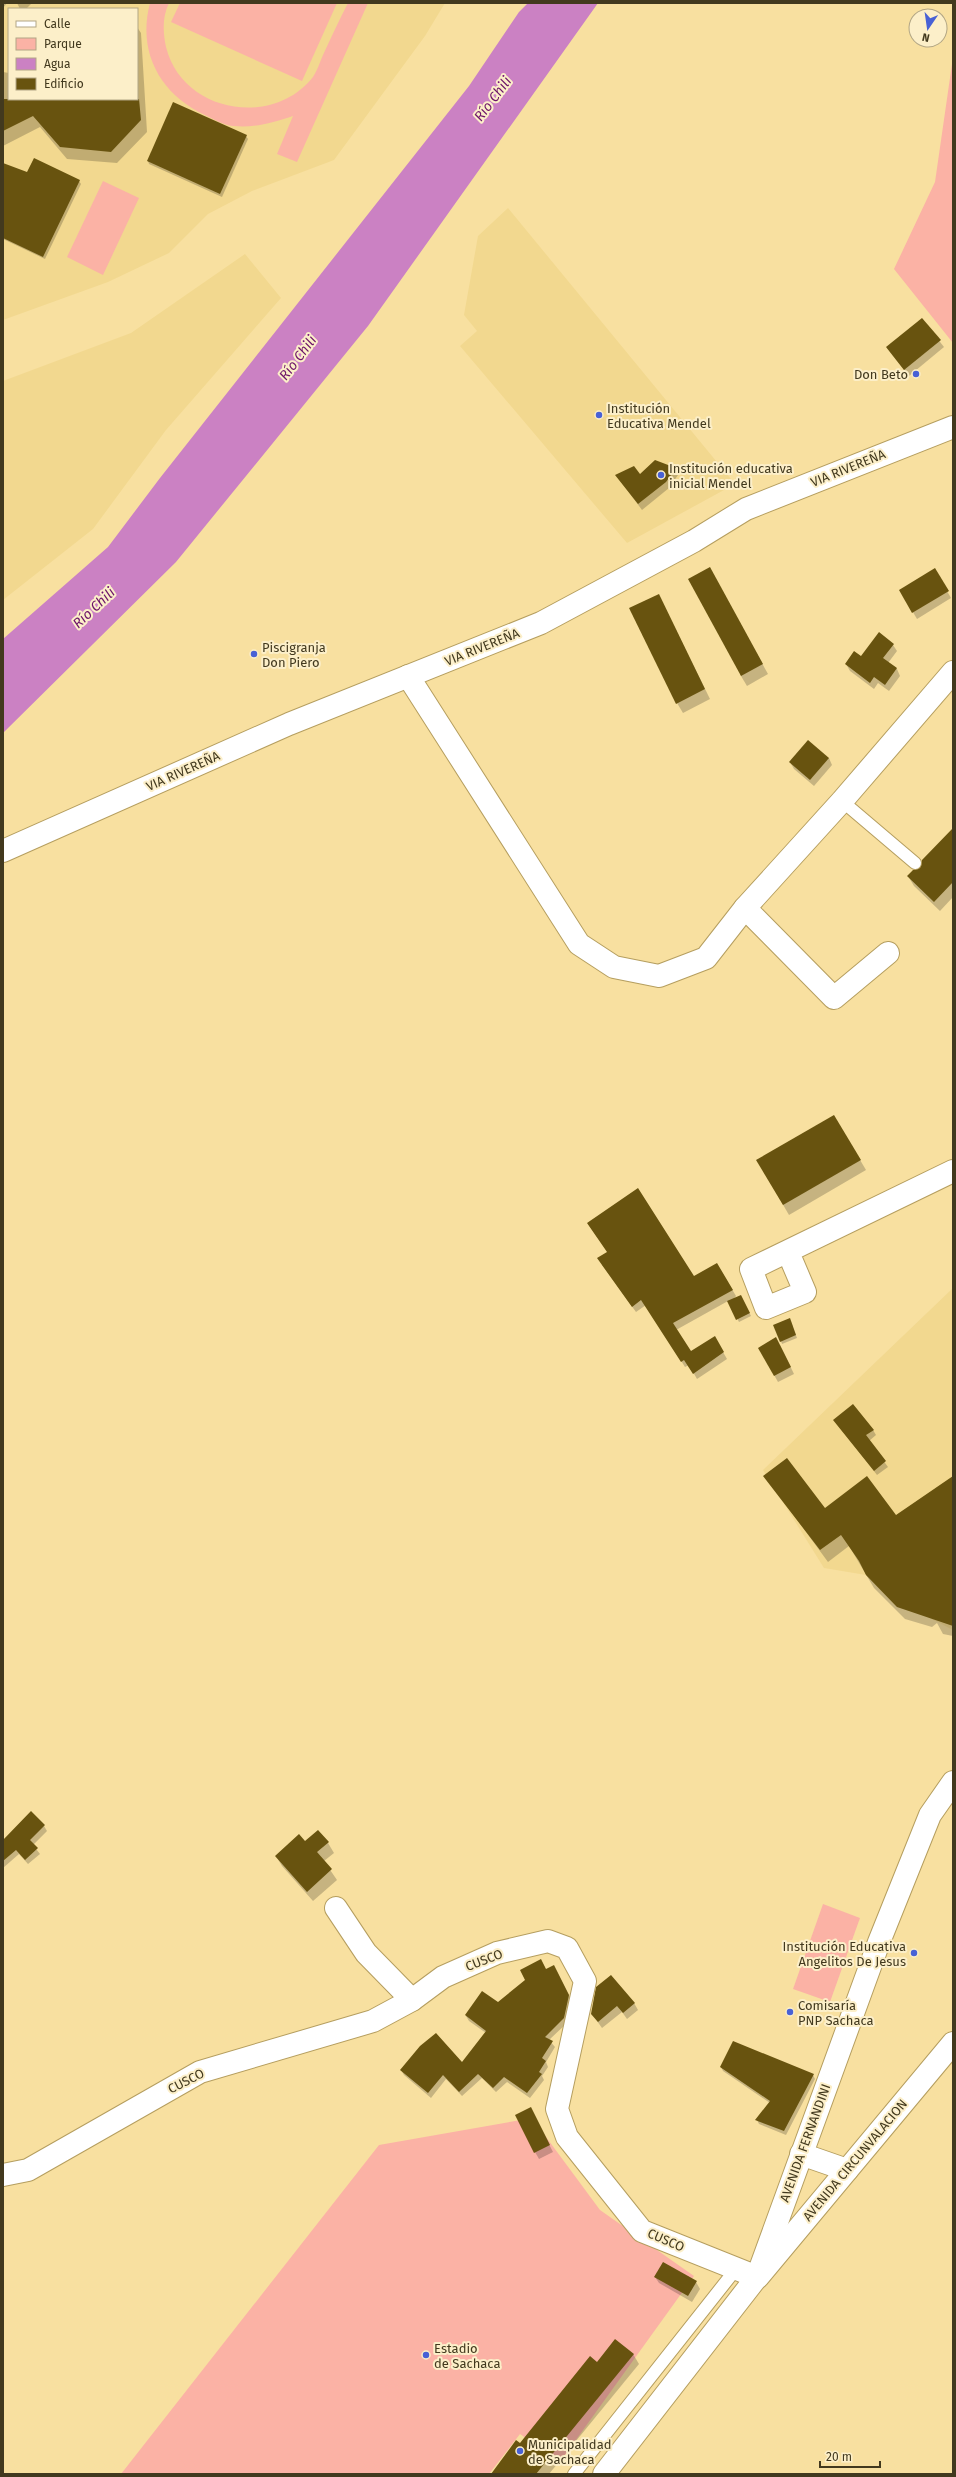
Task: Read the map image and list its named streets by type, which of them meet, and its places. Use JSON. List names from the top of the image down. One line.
{"streets":{"street":["VIA RIVEREÑA","CUSCO","AVENIDA FERNANDINI","AVENIDA CIRCUNVALACION"]},"crossings":[["CUSCO","AVENIDA FERNANDINI"],["CUSCO","AVENIDA CIRCUNVALACION"],["AVENIDA FERNANDINI","AVENIDA CIRCUNVALACION"]],"water":["Río Chili"],"places":["Don Beto","Institución Educativa Mendel","Institución educativa inicial Mendel","Piscigranja Don Piero","Institución Educativa Angelitos De Jesus","Comisaría PNP Sachaca","Estadio de Sachaca","Municipalidad de Sachaca"],"legend":["Calle","Parque","Agua","Edificio"],"scale_bar":"20 m","north":"bottom"}
